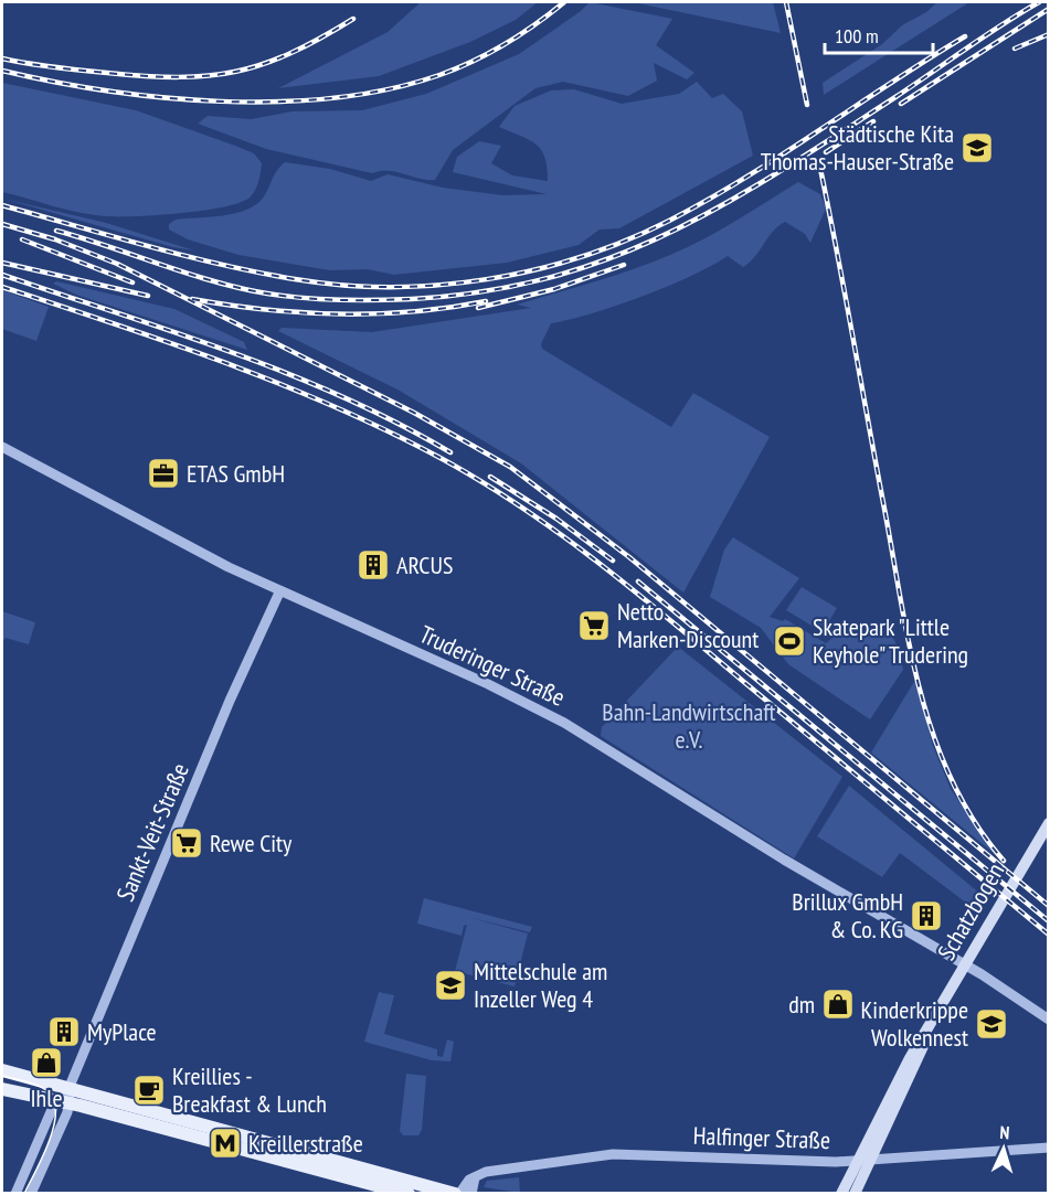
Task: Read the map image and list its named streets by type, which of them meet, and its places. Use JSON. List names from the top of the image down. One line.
{"streets":{"main road":["Schatzbogen"],"street":["Truderinger Straße","Sankt-Veit-Straße","Halfinger Straße"]},"crossings":[["Truderinger Straße","Sankt-Veit-Straße"],["Schatzbogen","Halfinger Straße"]],"parks":["Bahn-Landwirtschaft e.V."],"places":{"school or university":["Städtische Kita Thomas-Hauser-Straße","Mittelschule am Inzeller Weg 4","Kinderkrippe Wolkennest"],"office":["ETAS GmbH"],"building":["ARCUS","Brillux GmbH & Co. KG","MyPlace"],"supermarket":["Netto Marken-Discount","Rewe City"],"sports":["Skatepark \"Little Keyhole\" Trudering"],"shop":["dm","Ihle"],"cafe":["Kreillies - Breakfast & Lunch"],"metro station":["Kreillerstraße"]},"scale_bar":"100 m","north":"top"}
